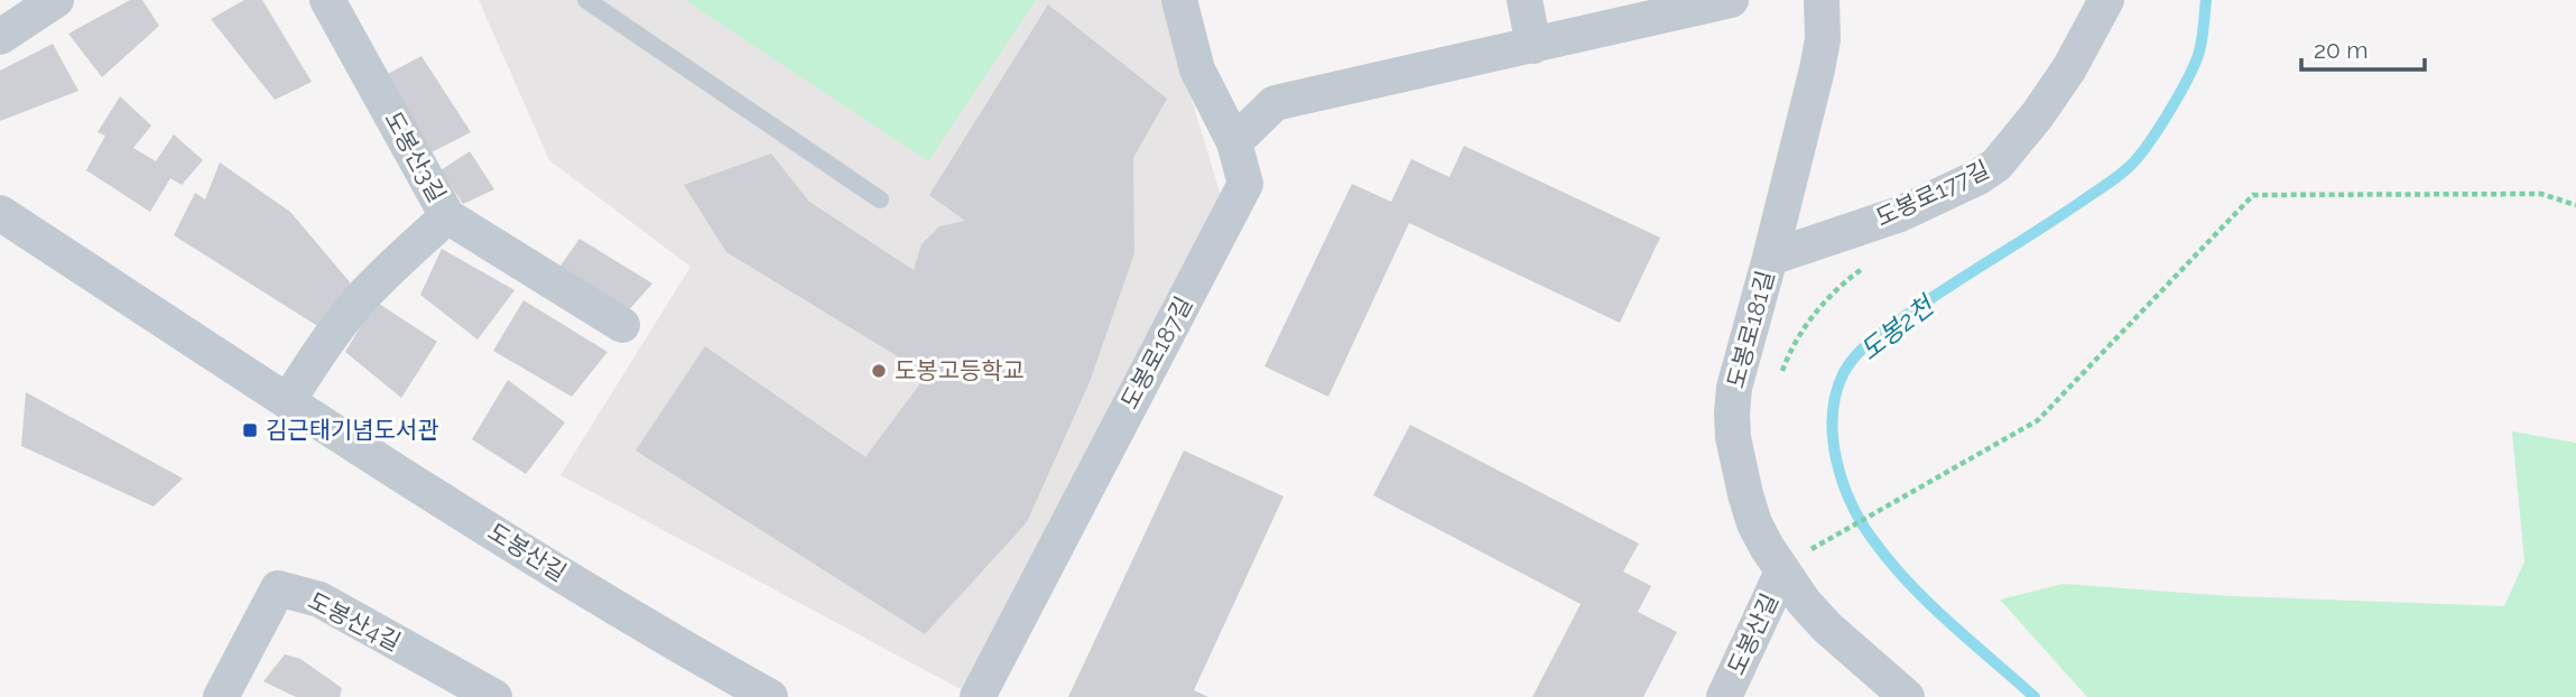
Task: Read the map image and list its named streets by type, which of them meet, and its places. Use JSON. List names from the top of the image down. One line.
{"streets":{"street":["도봉산3길","도봉로177길","도봉로181길","도봉로187길","도봉산길","도봉산4길"]},"crossings":[["도봉로177길","도봉로181길"],["도봉로181길","도봉산길"]],"water":["도봉2천"],"places":{"other":["도봉고등학교"],"transit":["김근태기념도서관"]},"scale_bar":"20 m"}
